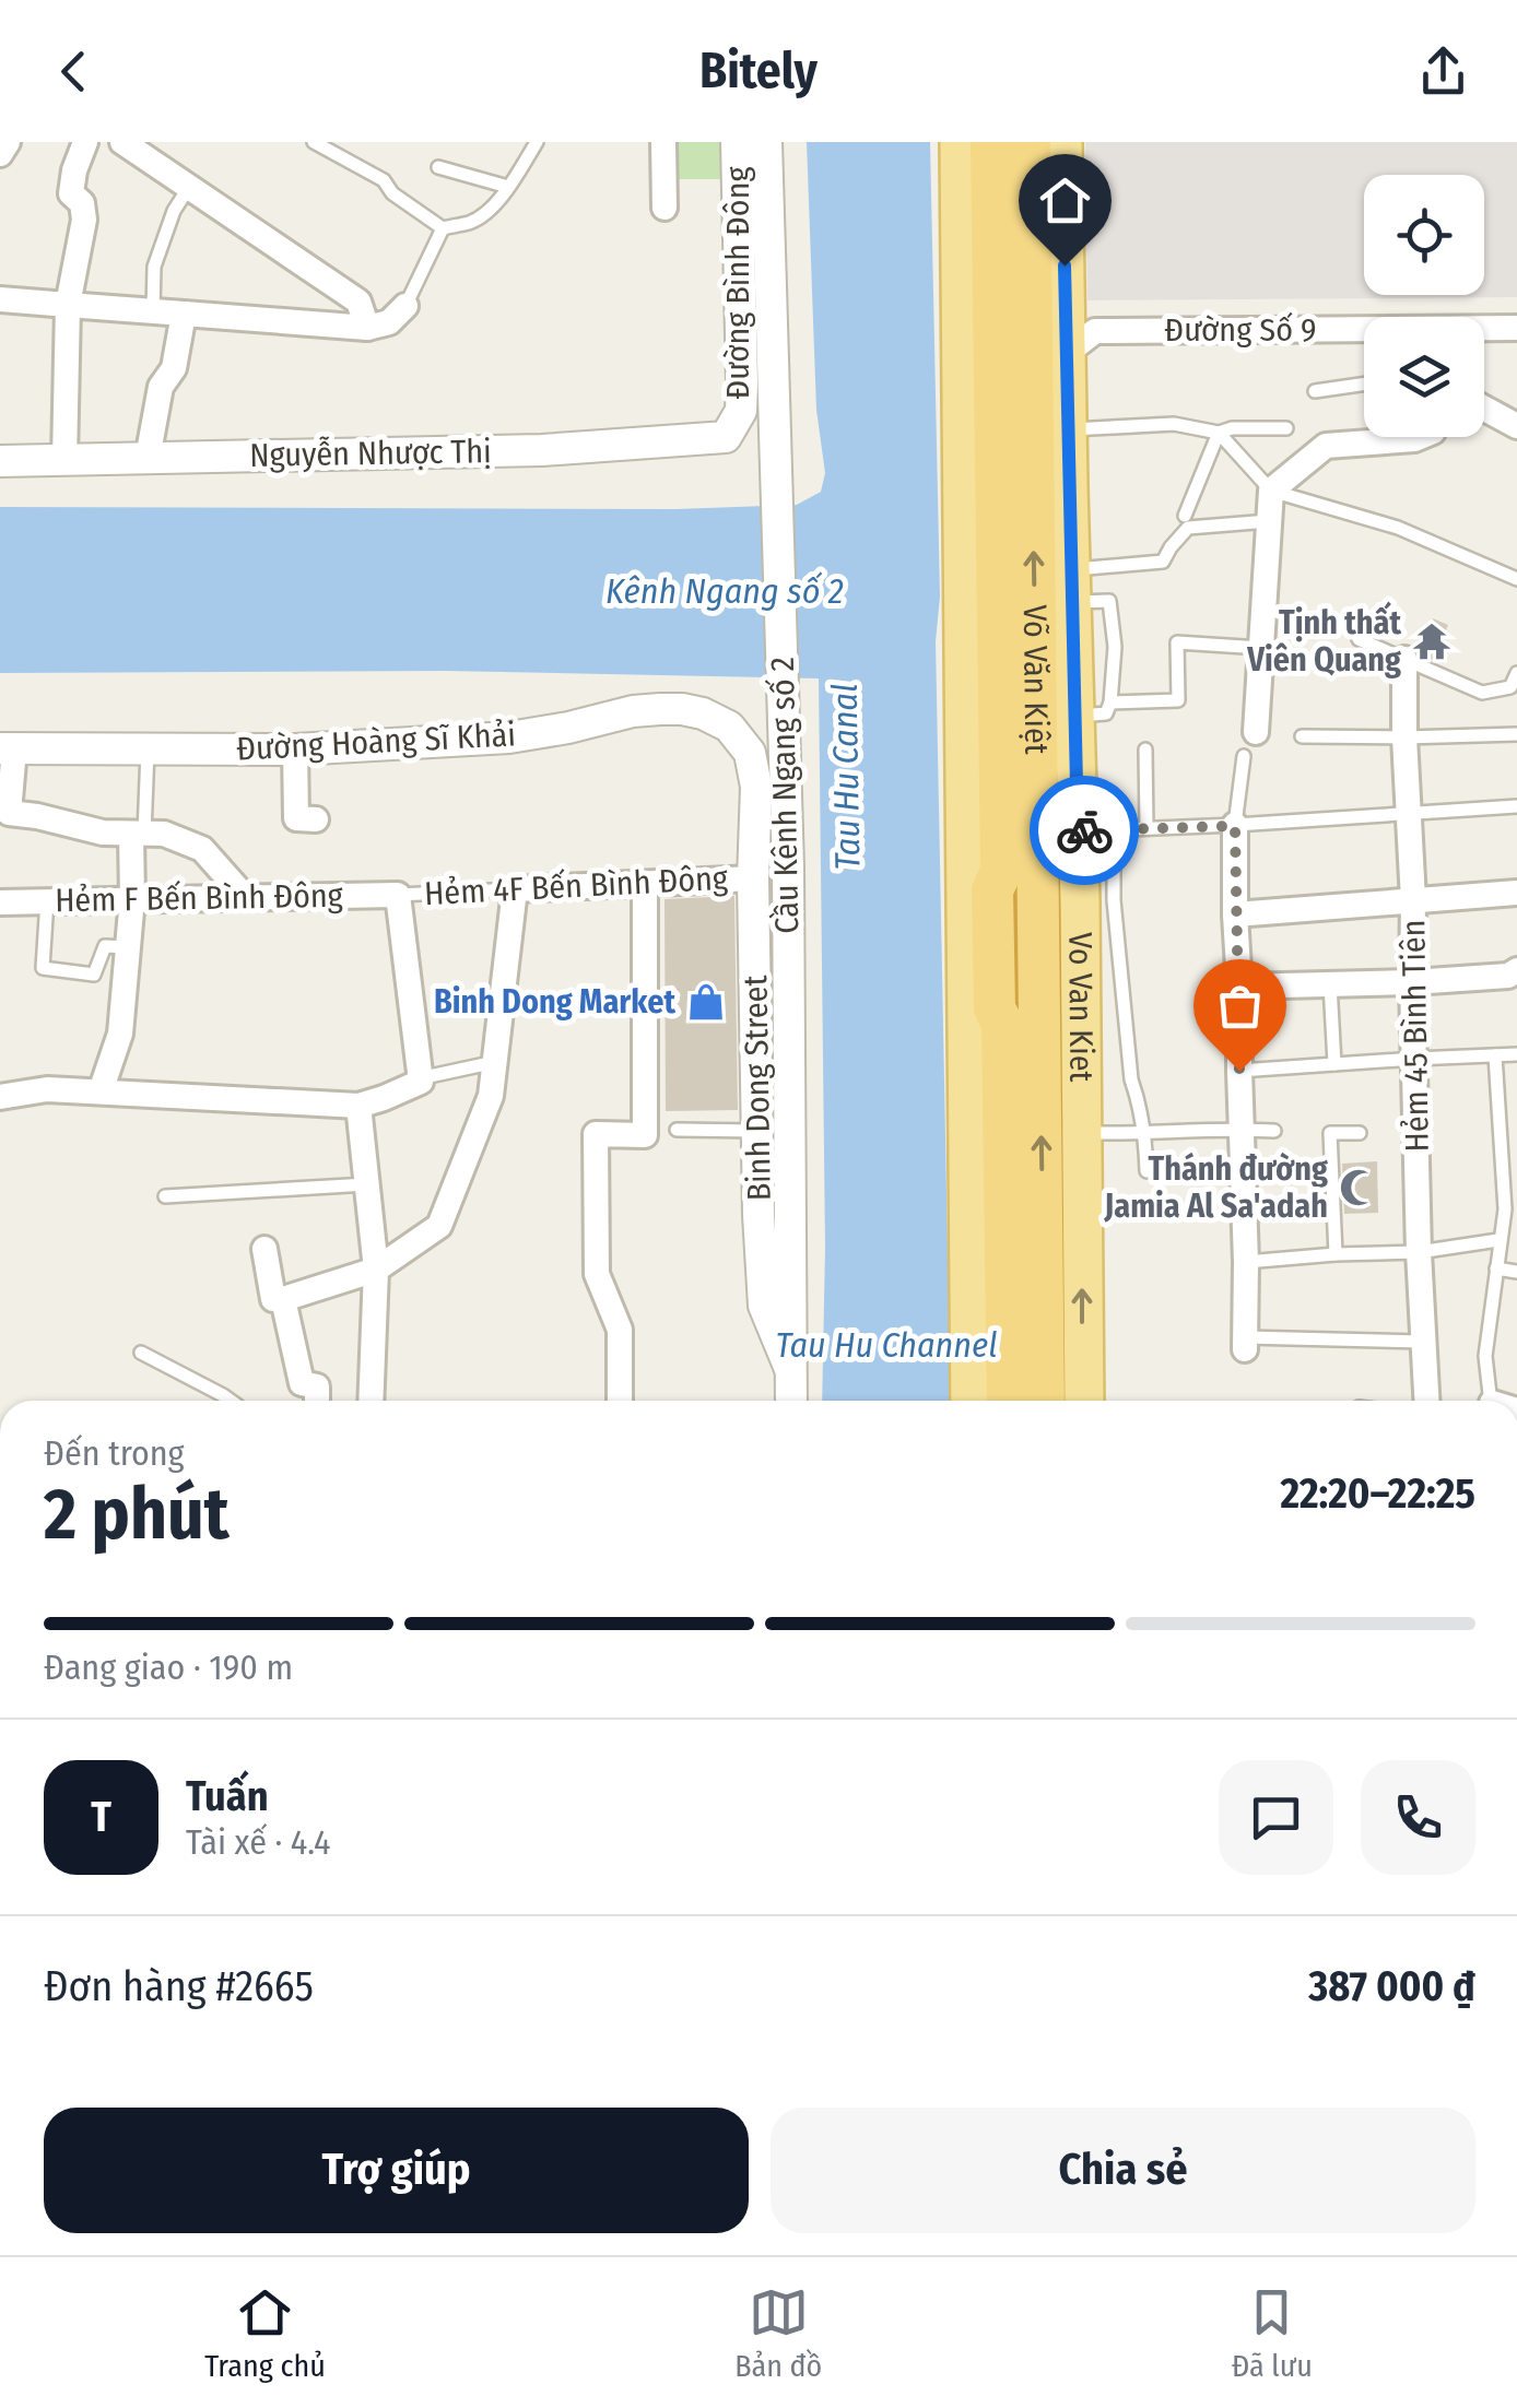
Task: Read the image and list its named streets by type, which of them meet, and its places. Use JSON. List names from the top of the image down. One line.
{"streets":{"highway":["Võ Văn Kiệt"],"main road":["Vo Van Kiet"],"street":["Đường Bình Đông","Đường Số 9","Nguyễn Nhược Thị","Đường Hoàng Sĩ Khải","Cầu Kênh Ngang số 2","Hẻm 4F Bến Bình Đông","Hẻm F Bến Bình Đông","Hẻm 45 Bình Tiên","Binh Dong Street"]},"crossings":[["Đường Bình Đông","Nguyễn Nhược Thị"],["Đường Số 9","Vo Van Kiet"],["Đường Hoàng Sĩ Khải","Binh Dong Street"],["Cầu Kênh Ngang số 2","Binh Dong Street"],["Hẻm 4F Bến Bình Đông","Hẻm F Bến Bình Đông"],["Hẻm 4F Bến Bình Đông","Binh Dong Street"]],"water":["Kênh Ngang số 2","Tau Hu Canal","Tau Hu Channel"],"places":{"temple":["Tịnh thất Viên Quang"],"shop":["Binh Dong Market"],"mosque":["Thánh đường Jamia Al Sa'adah"]},"page":{"header":"Bitely","heading":["2 phút","Đến trong","22:20–22:25"],"panel":["Tuấn","Tài xế · 4.4","Đơn hàng #2665","387 000 ₫"],"bar":"Đang giao · 190 m","round":"T","buttons":["Trợ giúp","Chia sẻ"],"tabs":["Trang chủ","Bản đồ","Đã lưu"]}}
